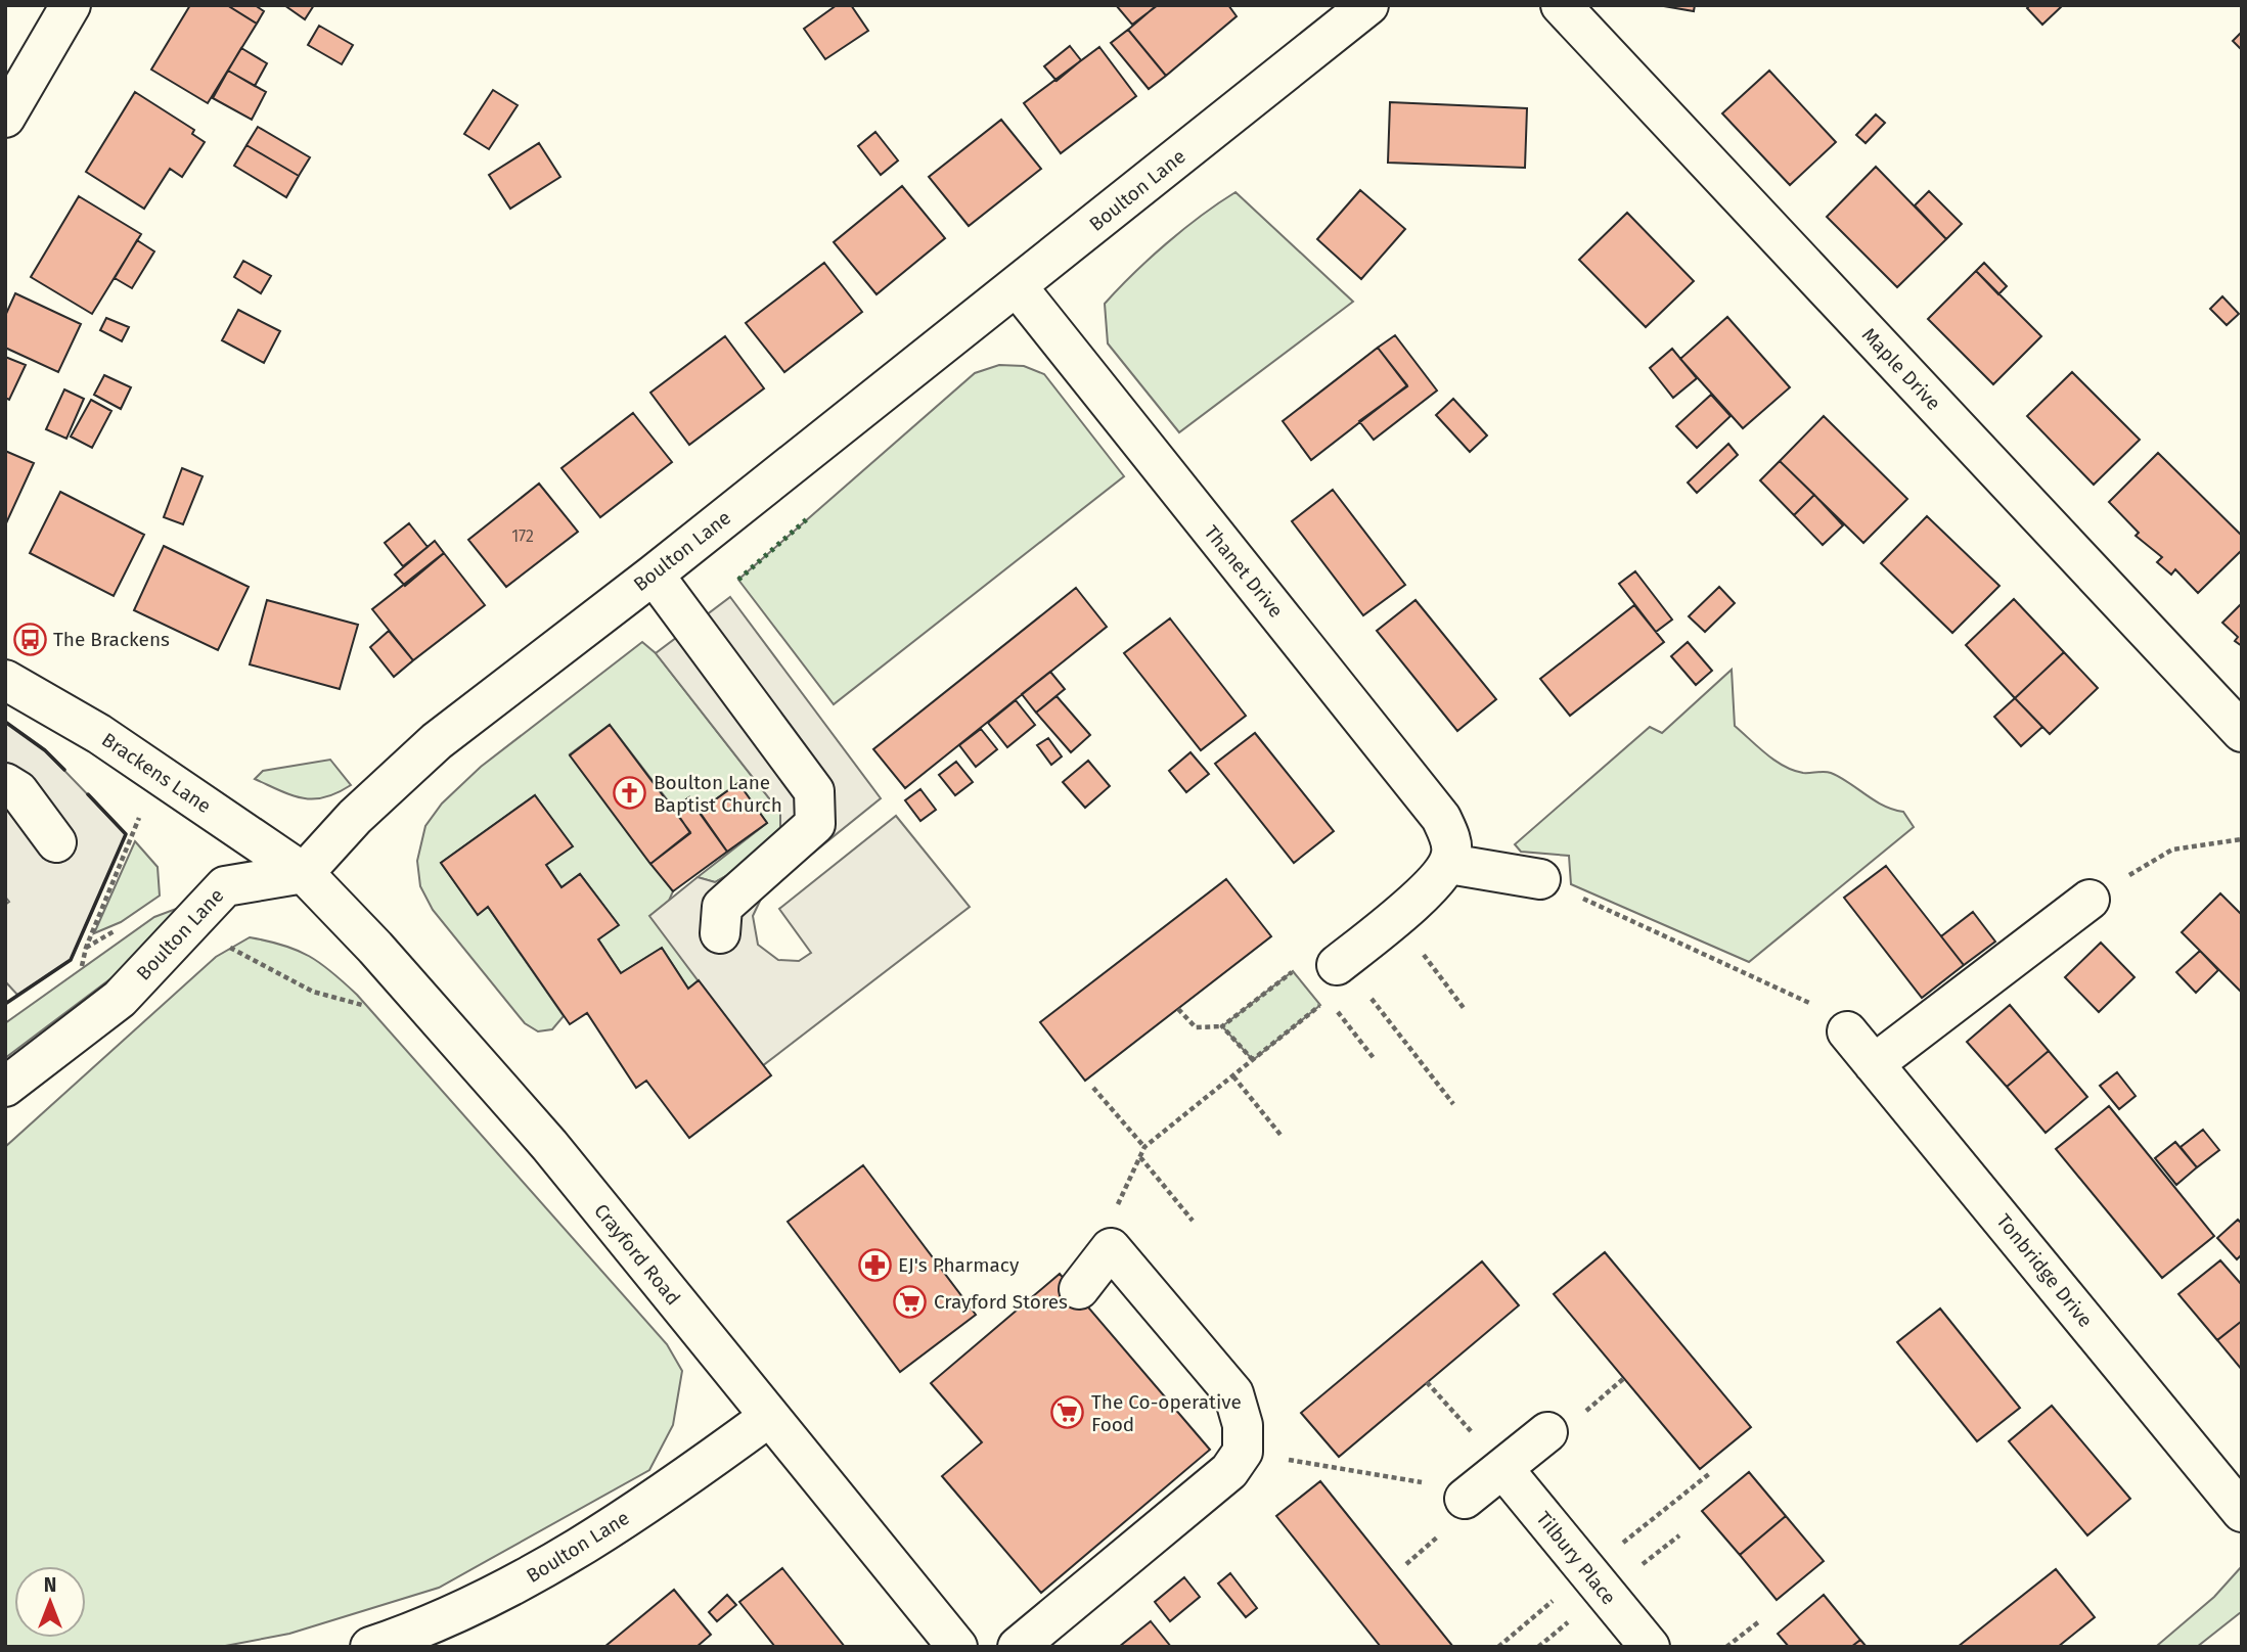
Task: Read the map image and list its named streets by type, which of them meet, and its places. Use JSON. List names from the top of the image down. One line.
{"streets":{"street":["Boulton Lane","Maple Drive","Thanet Drive","Brackens Lane","Crayford Road","Tonbridge Drive","Tilbury Place"]},"crossings":[["Boulton Lane","Thanet Drive"],["Boulton Lane","Brackens Lane"],["Boulton Lane","Crayford Road"],["Brackens Lane","Crayford Road"]],"places":{"bus stop":["The Brackens"],"church":["Boulton Lane Baptist Church"],"pharmacy":["EJ's Pharmacy"],"supermarket":["Crayford Stores","The Co-operative Food"]},"house_numbers":["172"],"north":"top"}
